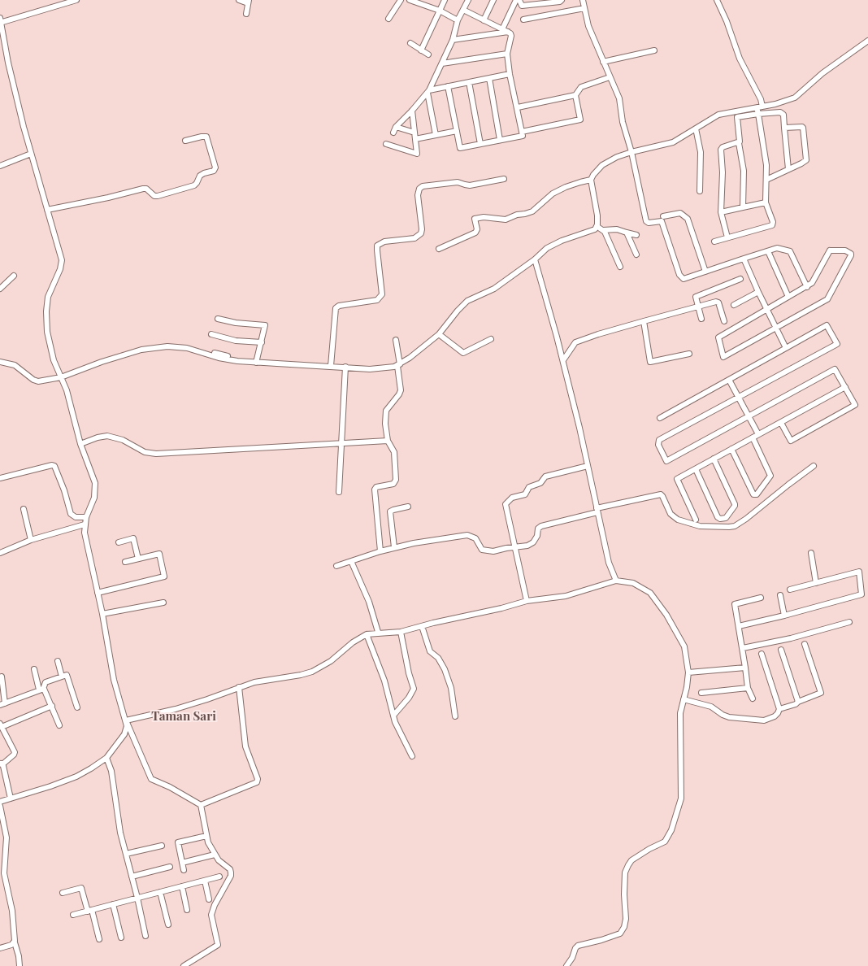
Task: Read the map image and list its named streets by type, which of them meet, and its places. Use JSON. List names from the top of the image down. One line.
{"districts":["Taman Sari"]}
